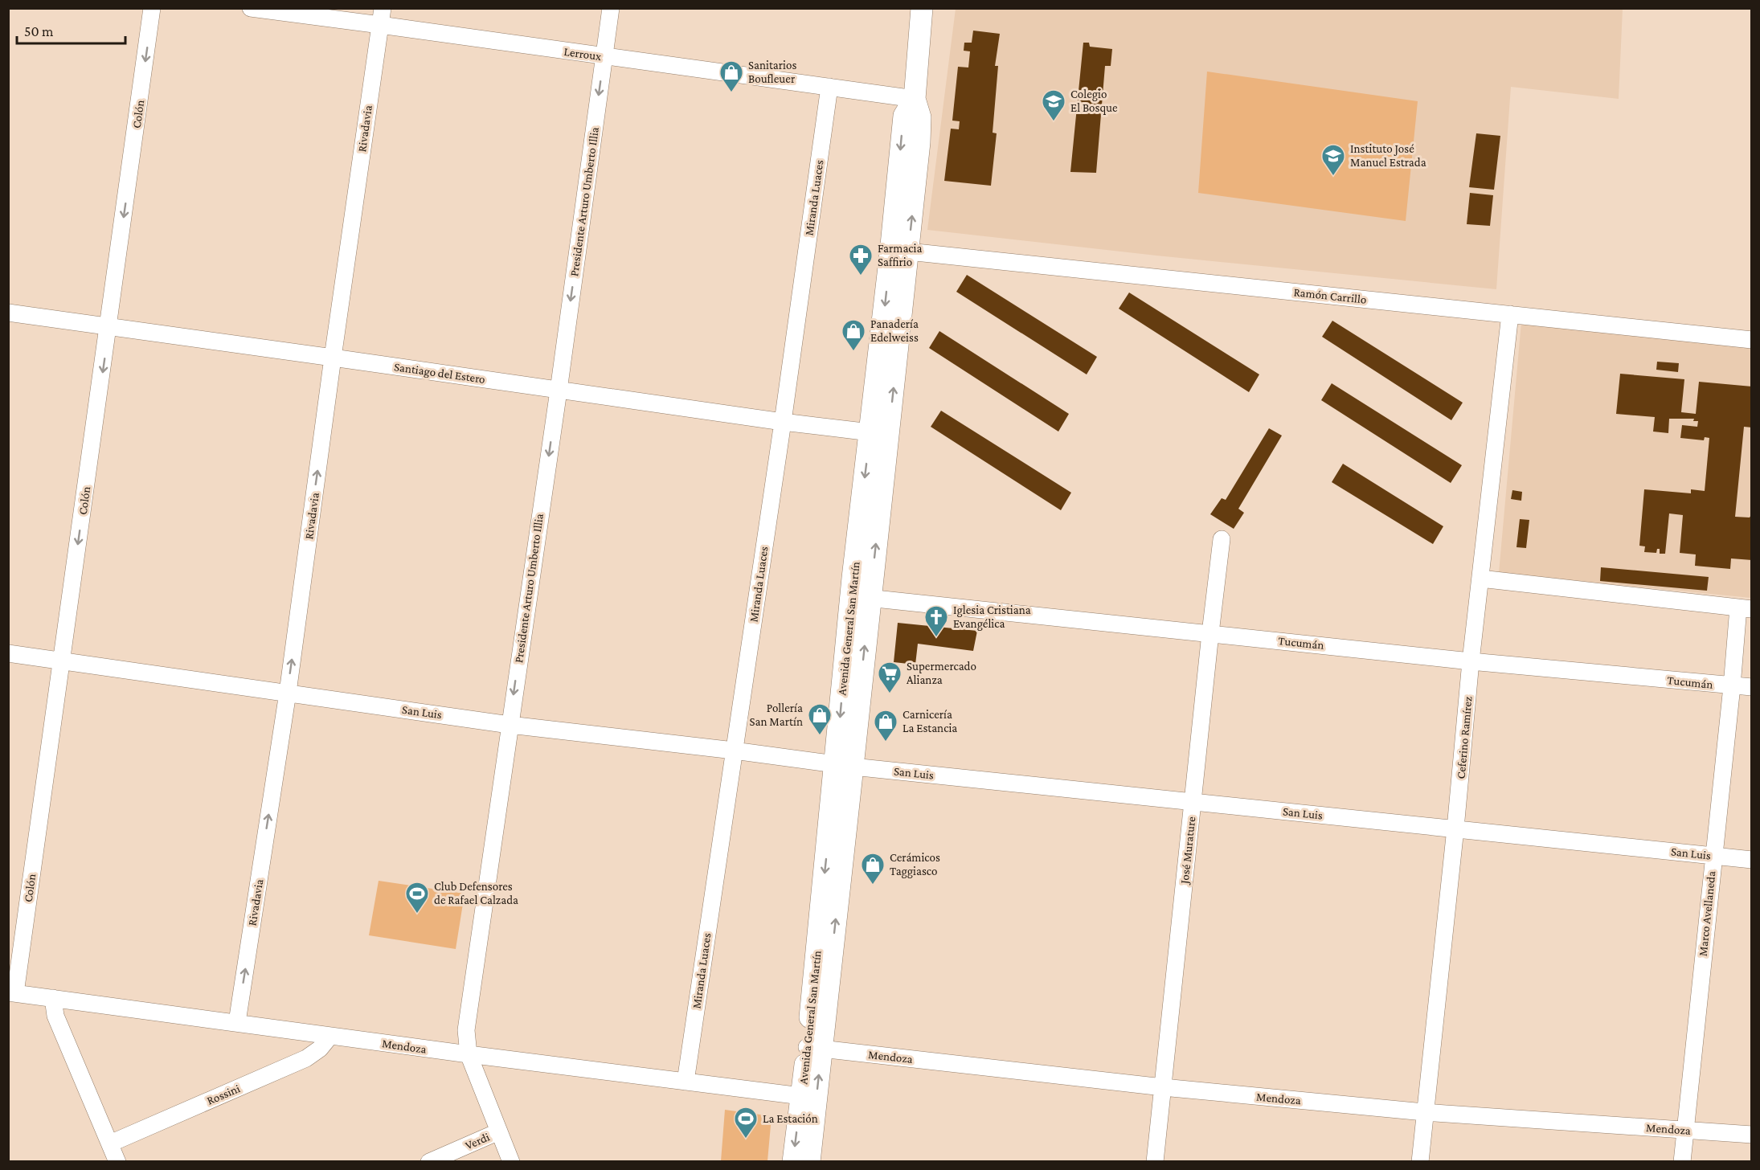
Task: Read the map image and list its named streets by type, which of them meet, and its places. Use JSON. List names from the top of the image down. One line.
{"streets":{"main road":["Avenida General San Martín"],"street":["Lerroux","Colón","Rivadavia","Miranda Luaces","Presidente Arturo Umberto Illia","Ramón Carrillo","Santiago del Estero","Tucumán","San Luis","Ceferino Ramírez","José Murature","Marco Avellaneda","Mendoza","Rossini","Verdi"]},"crossings":[["Lerroux","Rivadavia"],["Lerroux","Miranda Luaces"],["Lerroux","Presidente Arturo Umberto Illia"],["Lerroux","Avenida General San Martín"],["Colón","Santiago del Estero"],["Colón","San Luis"],["Colón","Mendoza"],["Rivadavia","Santiago del Estero"],["Rivadavia","San Luis"],["Rivadavia","Mendoza"],["Miranda Luaces","Santiago del Estero"],["Miranda Luaces","San Luis"],["Miranda Luaces","Mendoza"],["Presidente Arturo Umberto Illia","Santiago del Estero"],["Presidente Arturo Umberto Illia","San Luis"],["Presidente Arturo Umberto Illia","Mendoza"],["Presidente Arturo Umberto Illia","Verdi"],["Ramón Carrillo","Avenida General San Martín"],["Ramón Carrillo","Ceferino Ramírez"],["Santiago del Estero","Avenida General San Martín"],["Avenida General San Martín","Tucumán"],["Avenida General San Martín","San Luis"],["Avenida General San Martín","Mendoza"],["Tucumán","Ceferino Ramírez"],["Tucumán","José Murature"],["Tucumán","Marco Avellaneda"],["San Luis","Ceferino Ramírez"],["San Luis","José Murature"],["San Luis","Marco Avellaneda"],["Ceferino Ramírez","Mendoza"],["José Murature","Mendoza"],["Marco Avellaneda","Mendoza"],["Mendoza","Rossini"]],"one_way":["Colón","Rivadavia","Presidente Arturo Umberto Illia"],"places":{"shop":["Sanitarios Boufleuer","Panadería Edelweiss","Pollería San Martín","Carnicería La Estancia","Cerámicos Taggiasco"],"school or university":["Colegio El Bosque","Instituto José Manuel Estrada"],"pharmacy":["Farmacia Saffirio"],"church":["Iglesia Cristiana Evangélica"],"supermarket":["Supermercado Alianza"],"sports":["Club Defensores de Rafael Calzada","La Estación"]},"scale_bar":"50 m"}
